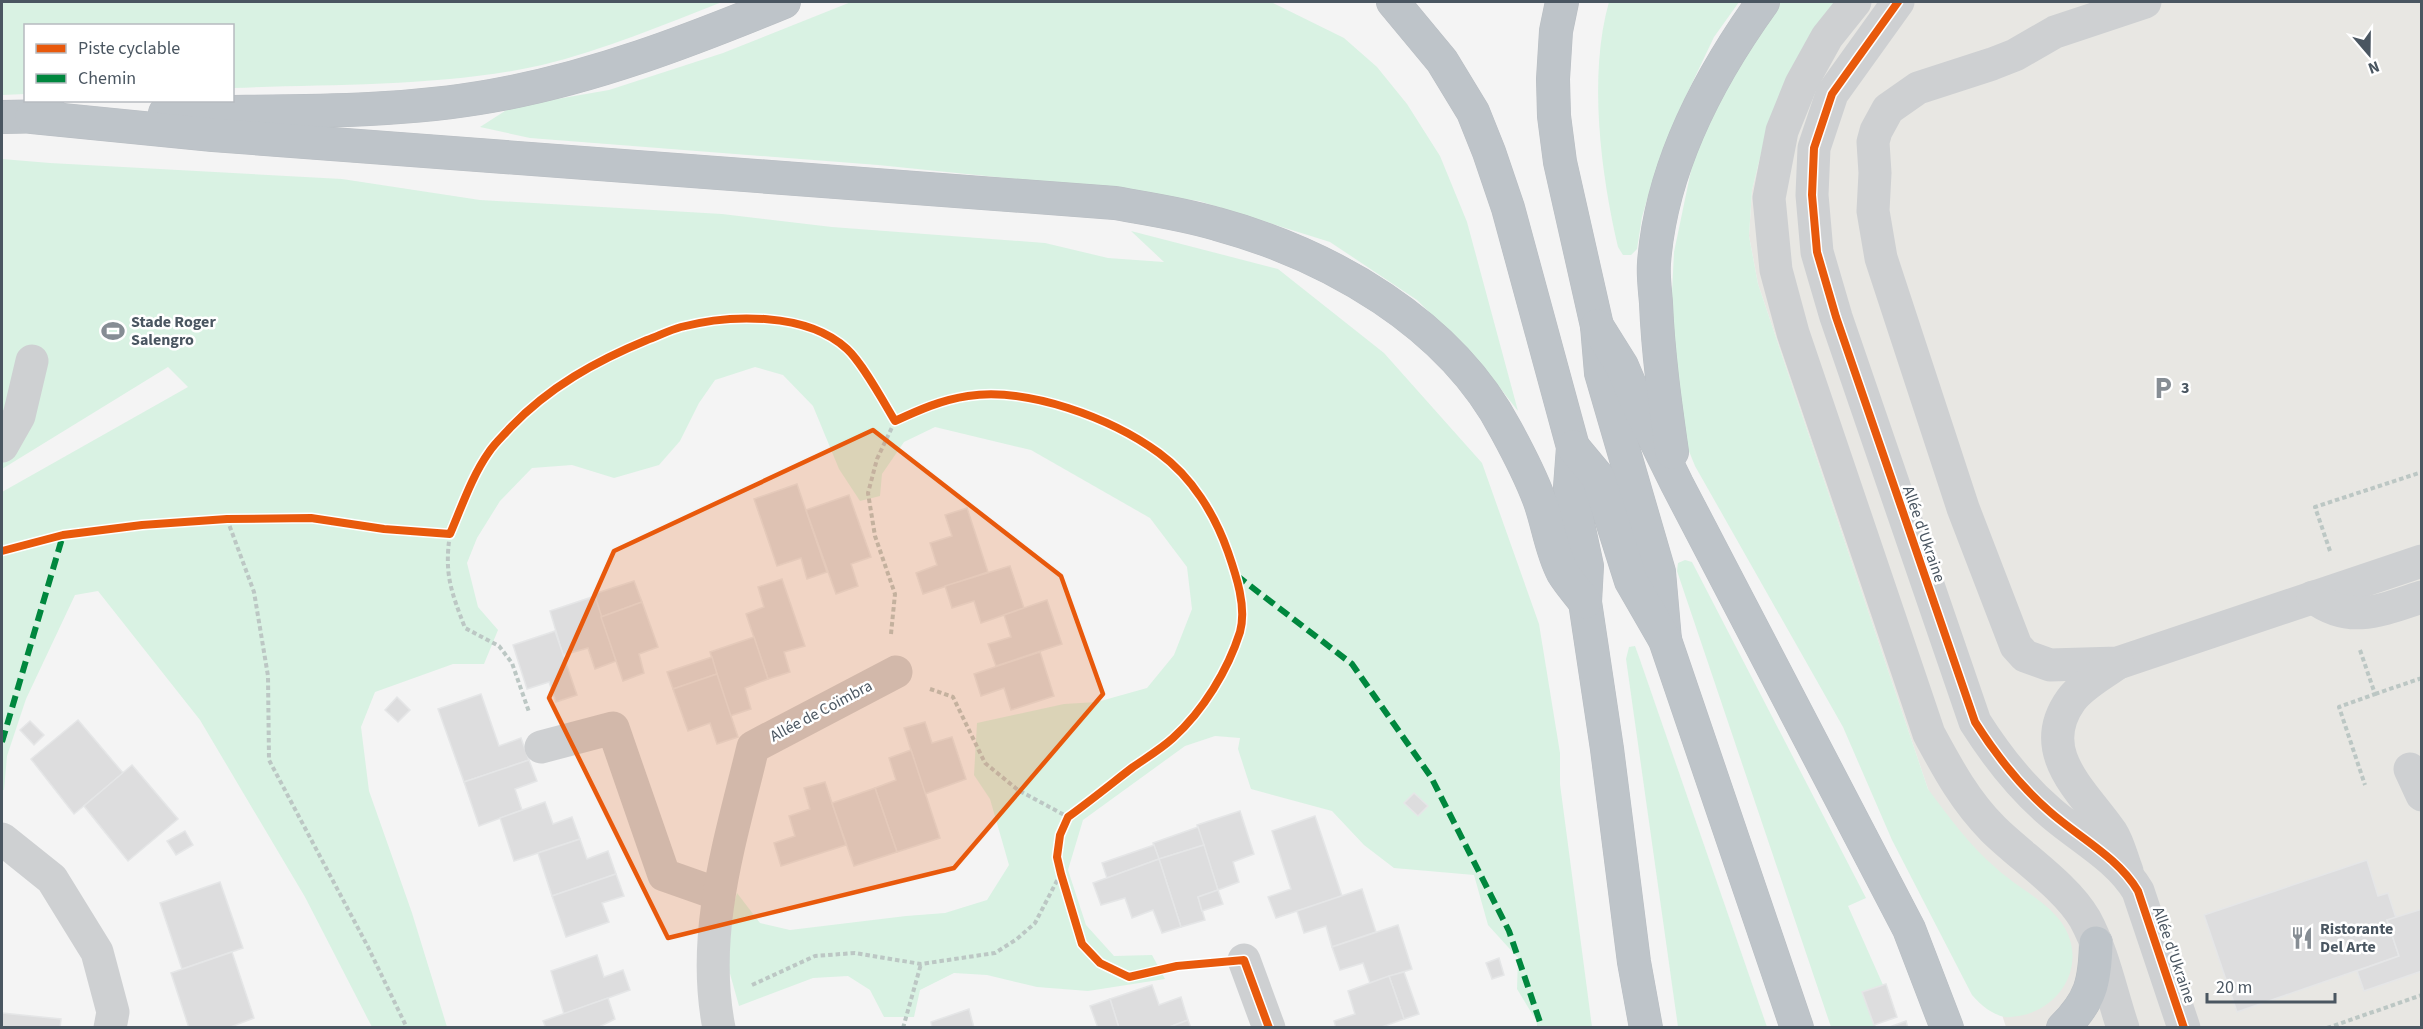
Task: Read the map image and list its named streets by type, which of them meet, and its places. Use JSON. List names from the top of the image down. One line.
{"streets":{"street":["Allée d'Ukraine","Allée de Coïmbra"]},"places":{"sports":["Stade Roger Salengro"],"parking":["3"],"restaurant":["Ristorante Del Arte"]},"legend":["Piste cyclable","Chemin"],"scale_bar":"20 m","north":"bottom"}
